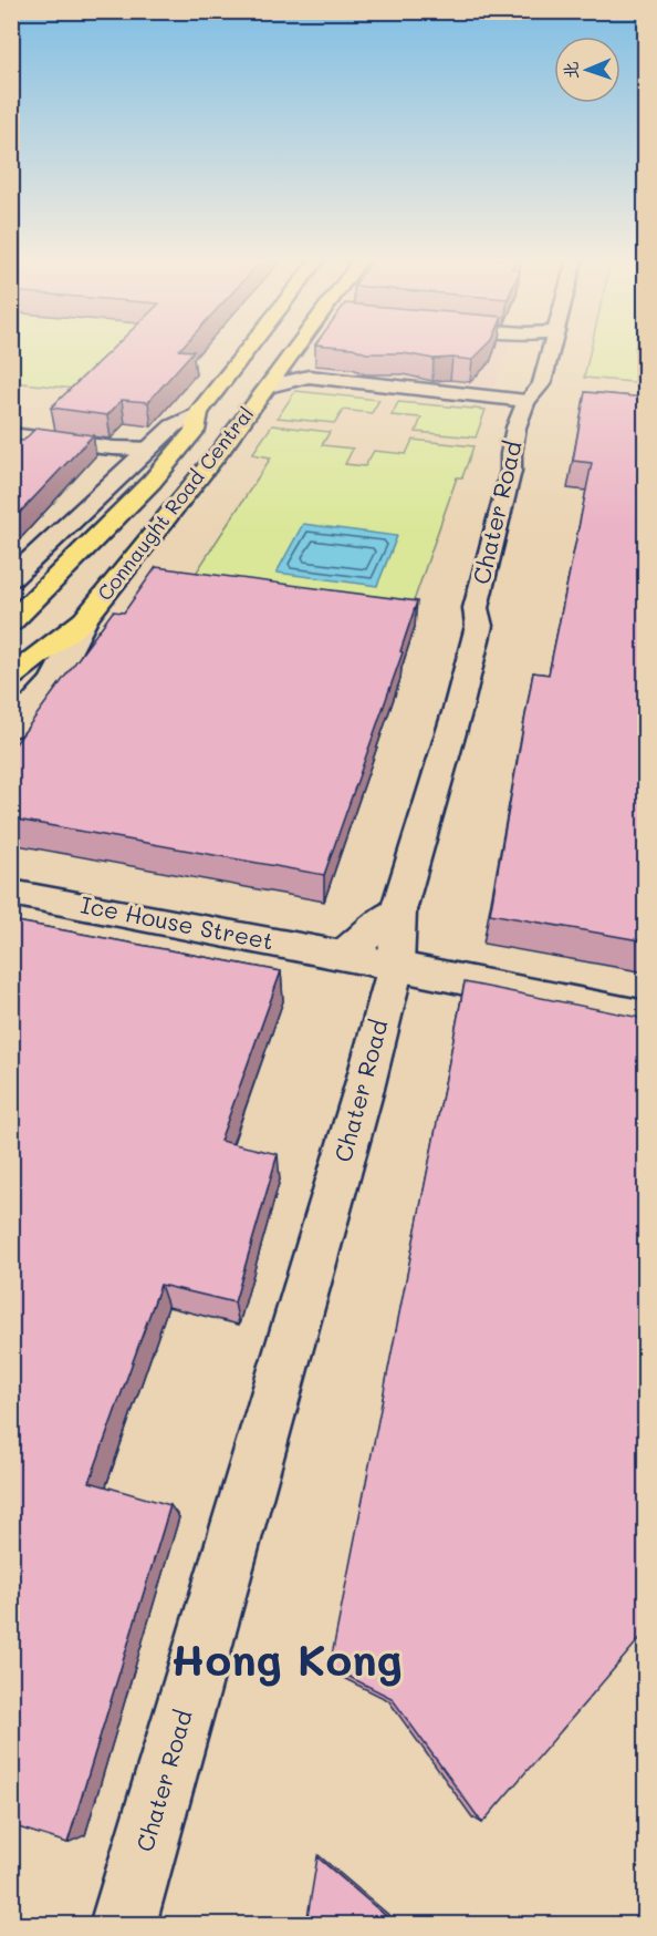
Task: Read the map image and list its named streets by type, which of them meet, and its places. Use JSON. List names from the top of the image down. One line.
{"streets":{"main road":["Connaught Road Central","Chater Road","Ice House Street"]},"crossings":[["Chater Road","Ice House Street"]],"districts":["Hong Kong"],"north":"left"}
